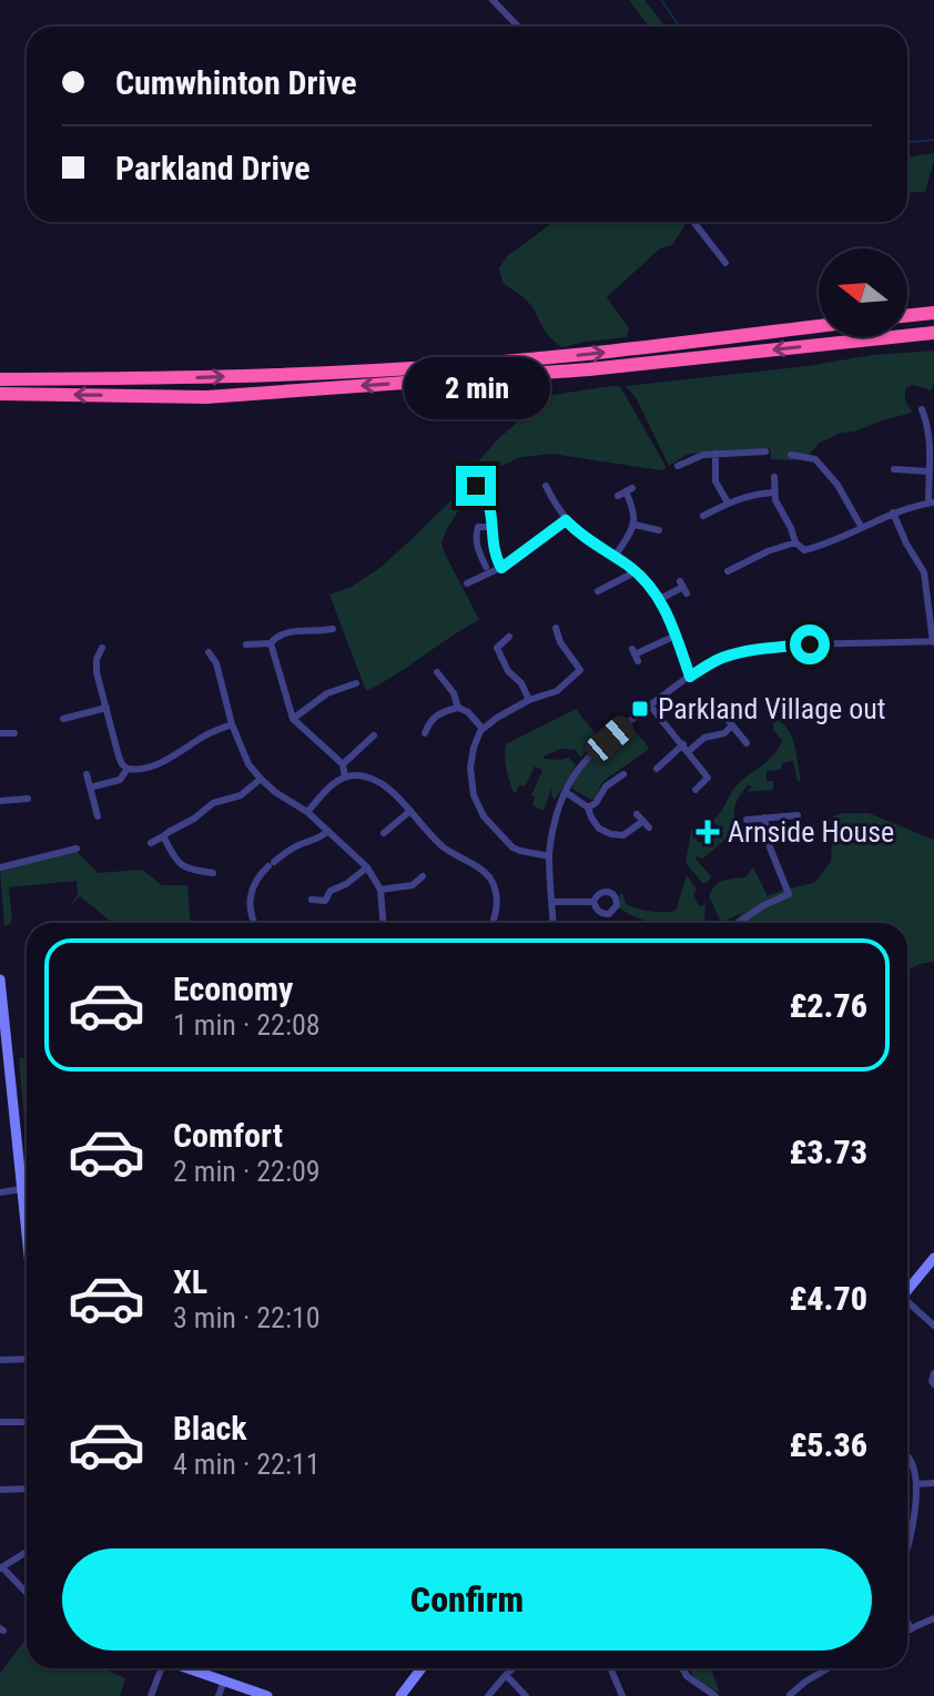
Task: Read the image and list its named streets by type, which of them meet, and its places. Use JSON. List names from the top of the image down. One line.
{"places":{"transit":["Parkland Village out"],"health":["Arnside House"]},"north":"left","page":{"banner":["Cumwhinton Drive","Parkland Drive"],"bubble":"2 min","list":[{"name":"Economy","note":"1 min · 22:08","value":"£2.76"},{"name":"Comfort","note":"2 min · 22:09","value":"£3.73"},{"name":"XL","note":"3 min · 22:10","value":"£4.70"},{"name":"Black","note":"4 min · 22:11","value":"£5.36"}],"buttons":"Confirm"}}
